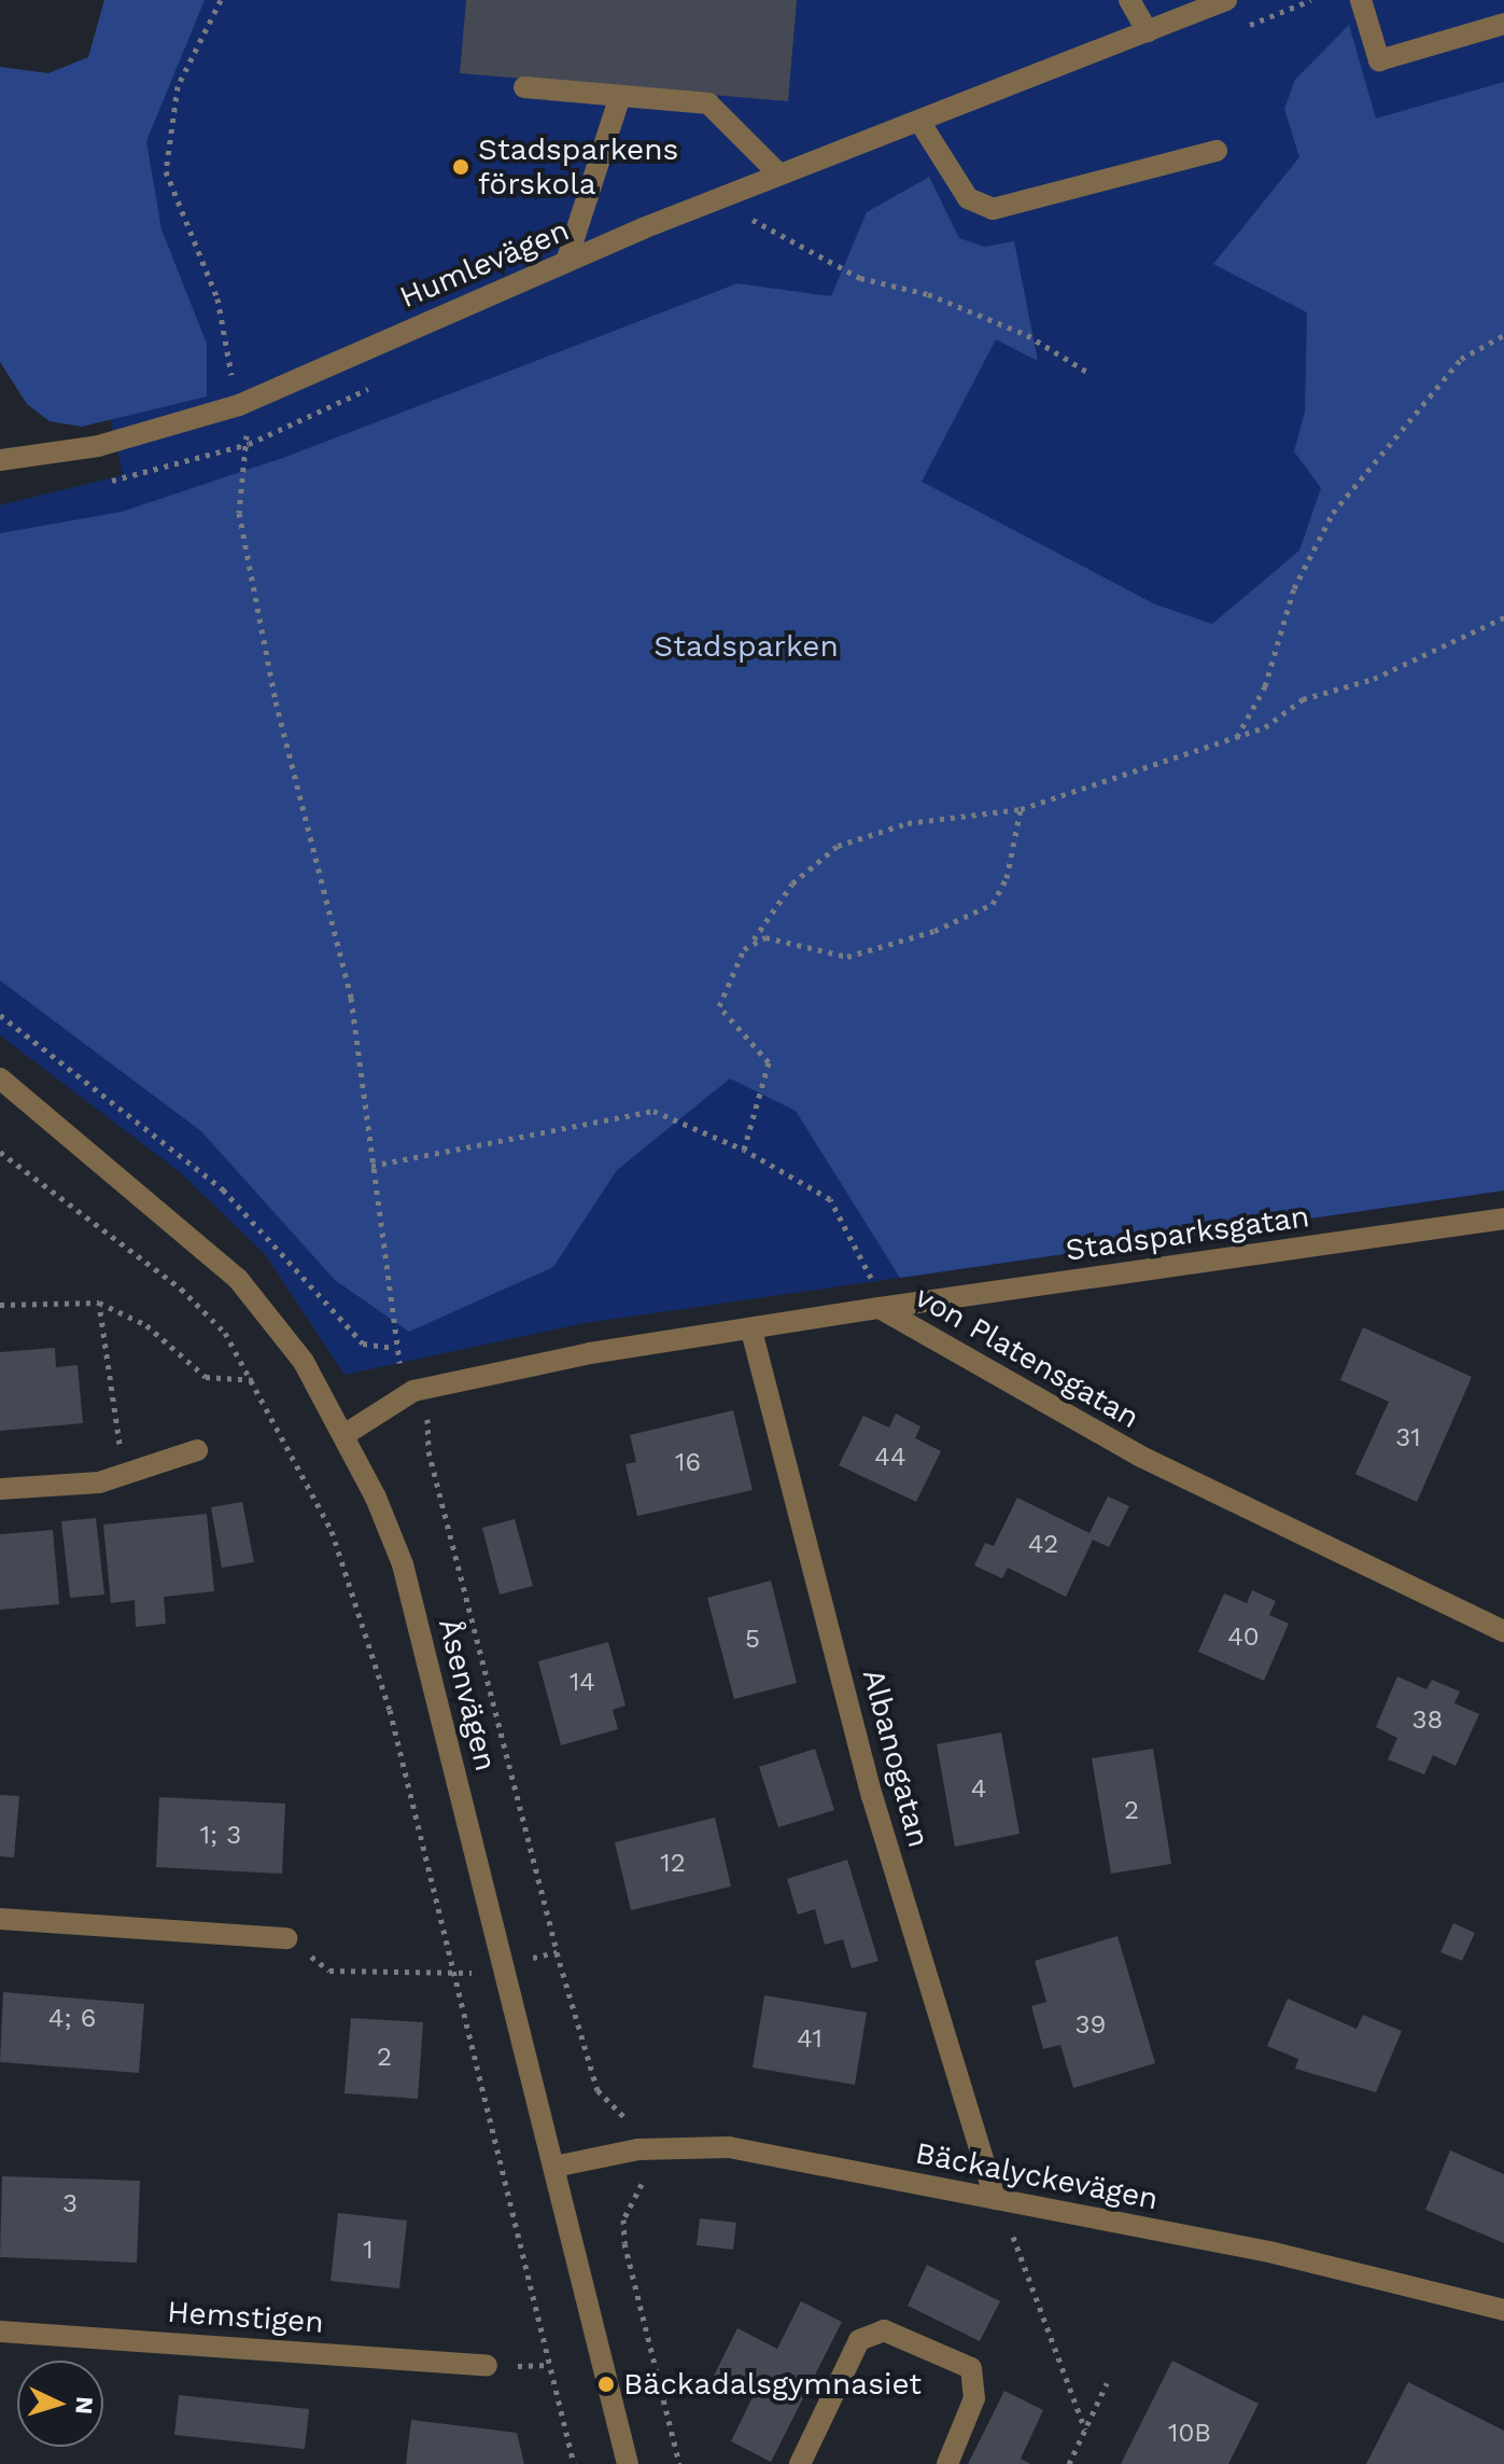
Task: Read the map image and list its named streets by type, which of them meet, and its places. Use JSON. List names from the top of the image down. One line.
{"streets":{"street":["Humlevägen","Stadsparksgatan","von Platensgatan","Åsenvägen","Albanogatan","Bäckalyckevägen","Hemstigen"]},"crossings":[["Stadsparksgatan","von Platensgatan"],["von Platensgatan","Åsenvägen"],["von Platensgatan","Albanogatan"],["Åsenvägen","Bäckalyckevägen"],["Albanogatan","Bäckalyckevägen"]],"parks":["Stadsparken"],"places":["Stadsparkens förskola","Bäckadalsgymnasiet"],"house_numbers":["31","44","16","42","40","5","14","38","4","2","1; 3","12","4; 6","39","41","2","3","1","10B"],"north":"right"}
